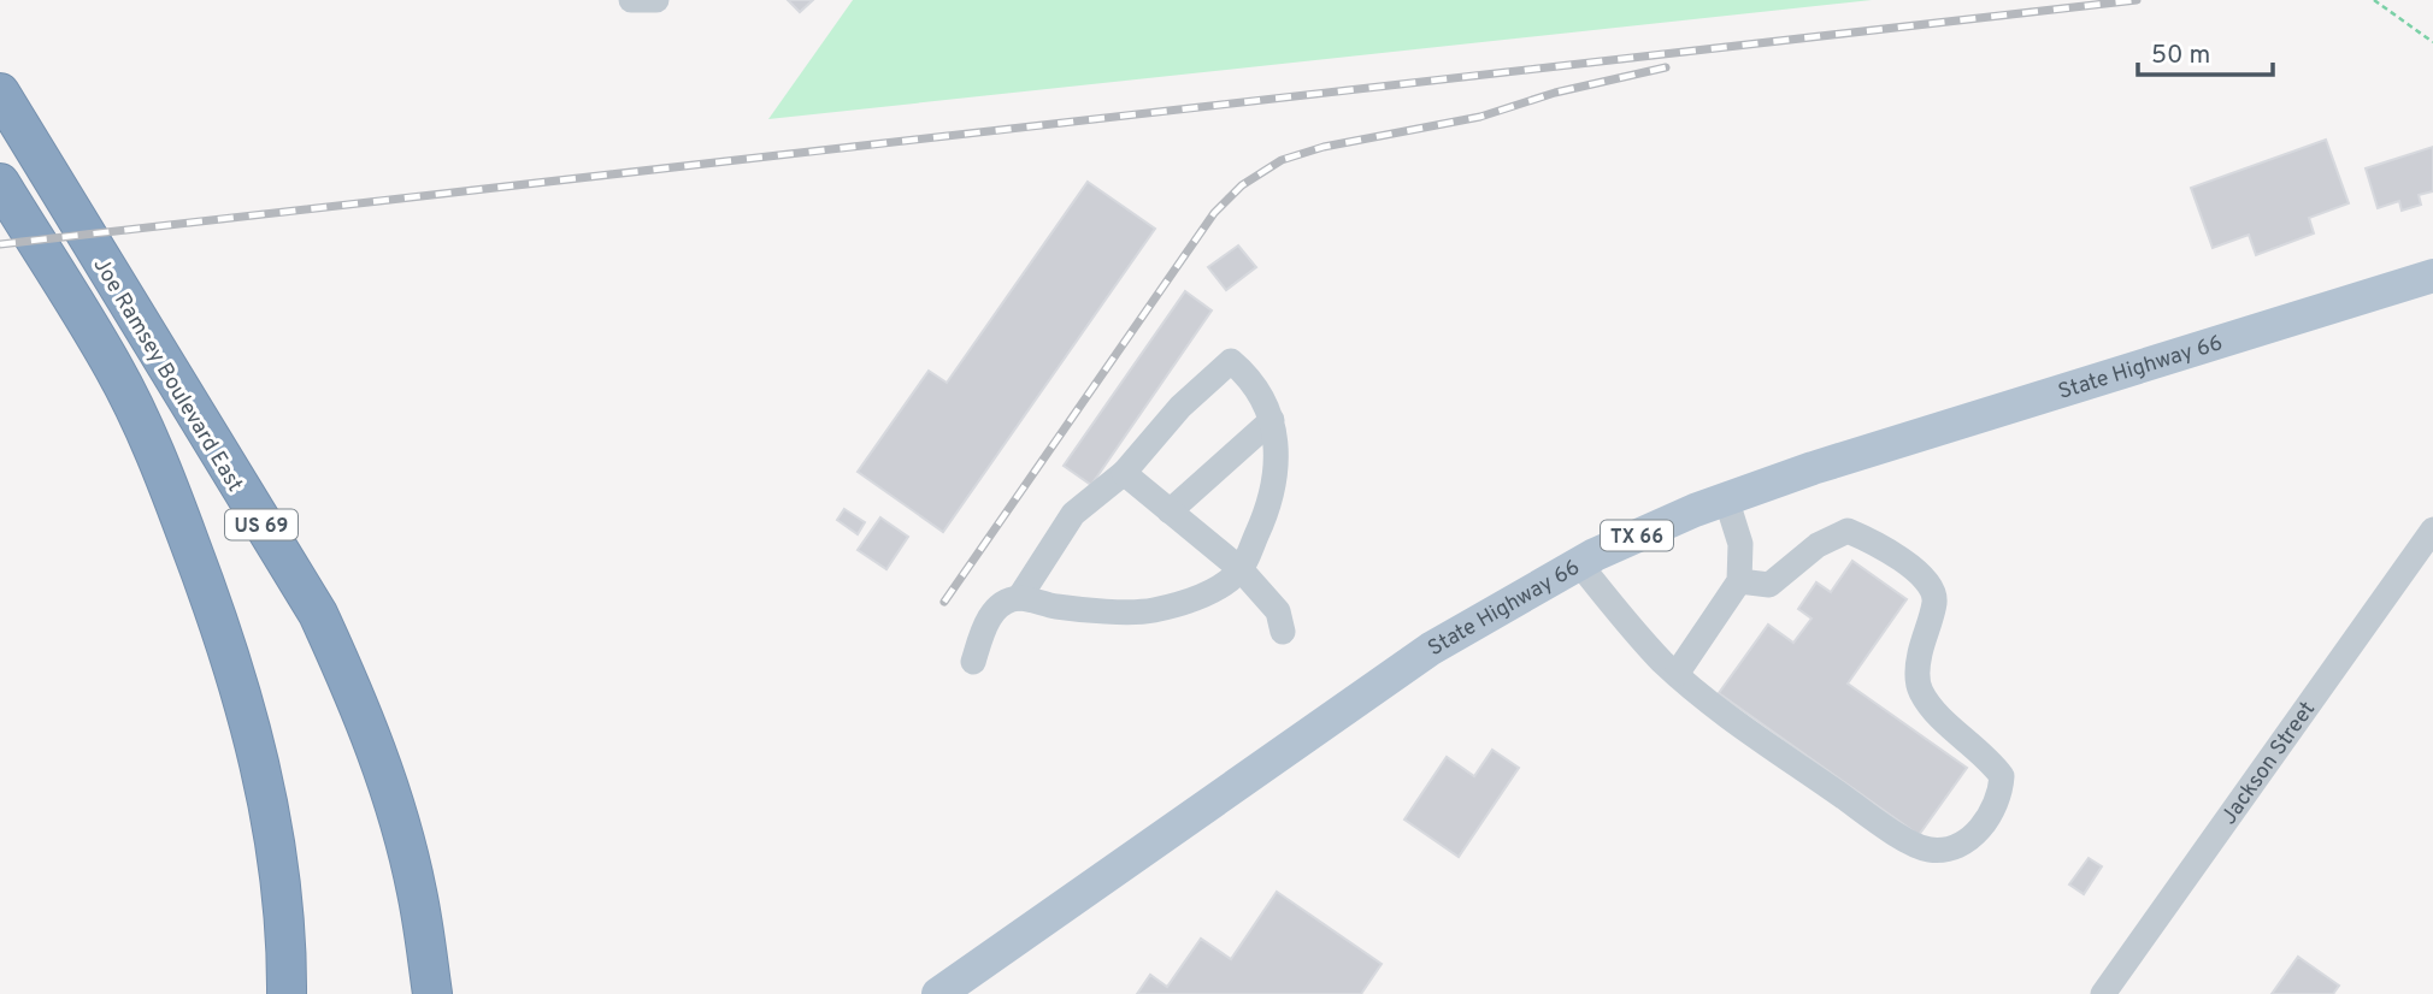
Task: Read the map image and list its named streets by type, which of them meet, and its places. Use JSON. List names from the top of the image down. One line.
{"streets":{"highway":["Joe Ramsey Boulevard East","US 69"],"main road":["State Highway 66","TX 66"],"street":["Jackson Street"]},"scale_bar":"50 m"}
